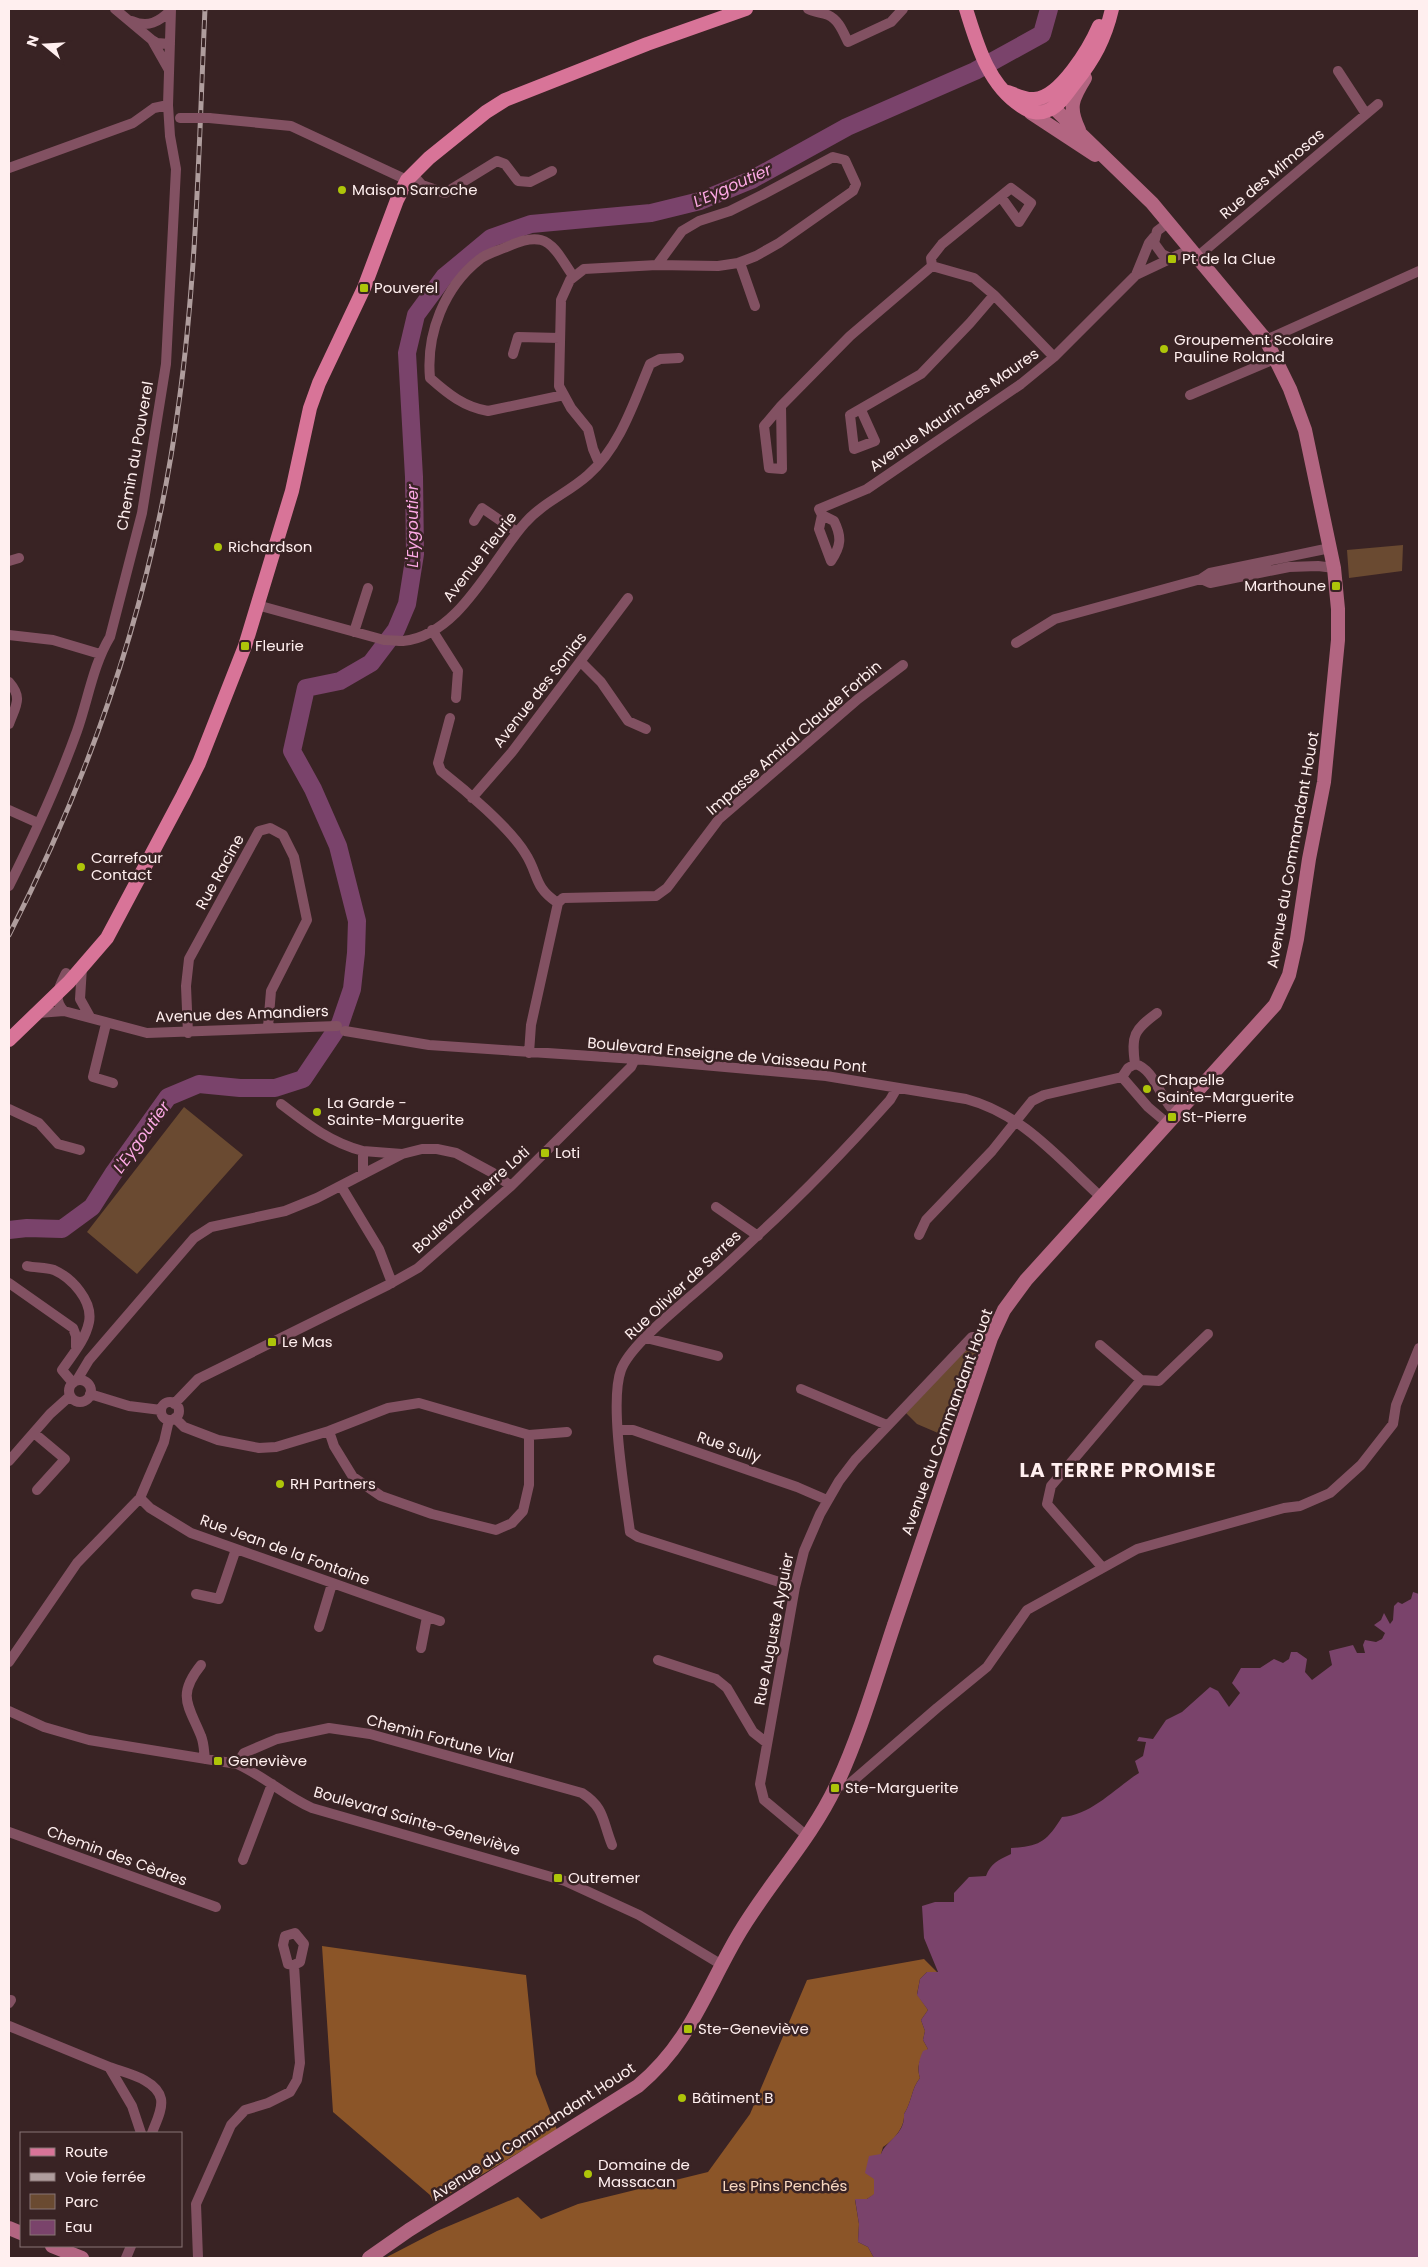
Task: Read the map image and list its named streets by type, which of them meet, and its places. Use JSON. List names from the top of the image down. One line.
{"streets":{"main road":["Avenue du Commandant Houot"],"street":["Rue des Mimosas","Avenue Maurin des Maures","Chemin du Pouverel","Avenue Fleurie","Avenue des Sonias","Impasse Amiral Claude Forbin","Rue Racine","Avenue des Amandiers","Boulevard Enseigne de Vaisseau Pont","Boulevard Pierre Loti","Rue Olivier de Serres","Rue Sully","Rue Jean de la Fontaine","Rue Auguste Ayguier","Chemin Fortune Vial","Boulevard Sainte-Geneviève","Chemin des Cèdres"]},"crossings":[["Rue des Mimosas","Avenue Maurin des Maures"],["Rue des Mimosas","Avenue du Commandant Houot"],["Avenue Maurin des Maures","Avenue du Commandant Houot"],["Avenue du Commandant Houot","Boulevard Enseigne de Vaisseau Pont"],["Avenue du Commandant Houot","Rue Auguste Ayguier"],["Avenue du Commandant Houot","Boulevard Sainte-Geneviève"],["Rue Racine","Avenue des Amandiers"],["Avenue des Amandiers","Boulevard Enseigne de Vaisseau Pont"],["Boulevard Enseigne de Vaisseau Pont","Boulevard Pierre Loti"],["Boulevard Enseigne de Vaisseau Pont","Rue Olivier de Serres"],["Rue Olivier de Serres","Rue Sully"],["Rue Olivier de Serres","Rue Auguste Ayguier"],["Rue Sully","Rue Auguste Ayguier"],["Chemin Fortune Vial","Boulevard Sainte-Geneviève"]],"districts":["LA TERRE PROMISE"],"water":["L'Eygoutier"],"parks":["Les Pins Penchés"],"places":{"other":["Maison Sarroche","Groupement Scolaire Pauline Roland","Richardson","Carrefour Contact","Chapelle Sainte-Marguerite","La Garde - Sainte-Marguerite","RH Partners","Bâtiment B","Domaine de Massacan"],"transit":["Pt de la Clue","Pouverel","Marthoune","Fleurie","St-Pierre","Loti","Le Mas","Geneviève","Ste-Marguerite","Outremer","Ste-Geneviève"]},"legend":["Route","Voie ferrée","Parc","Eau"],"north":"left"}
